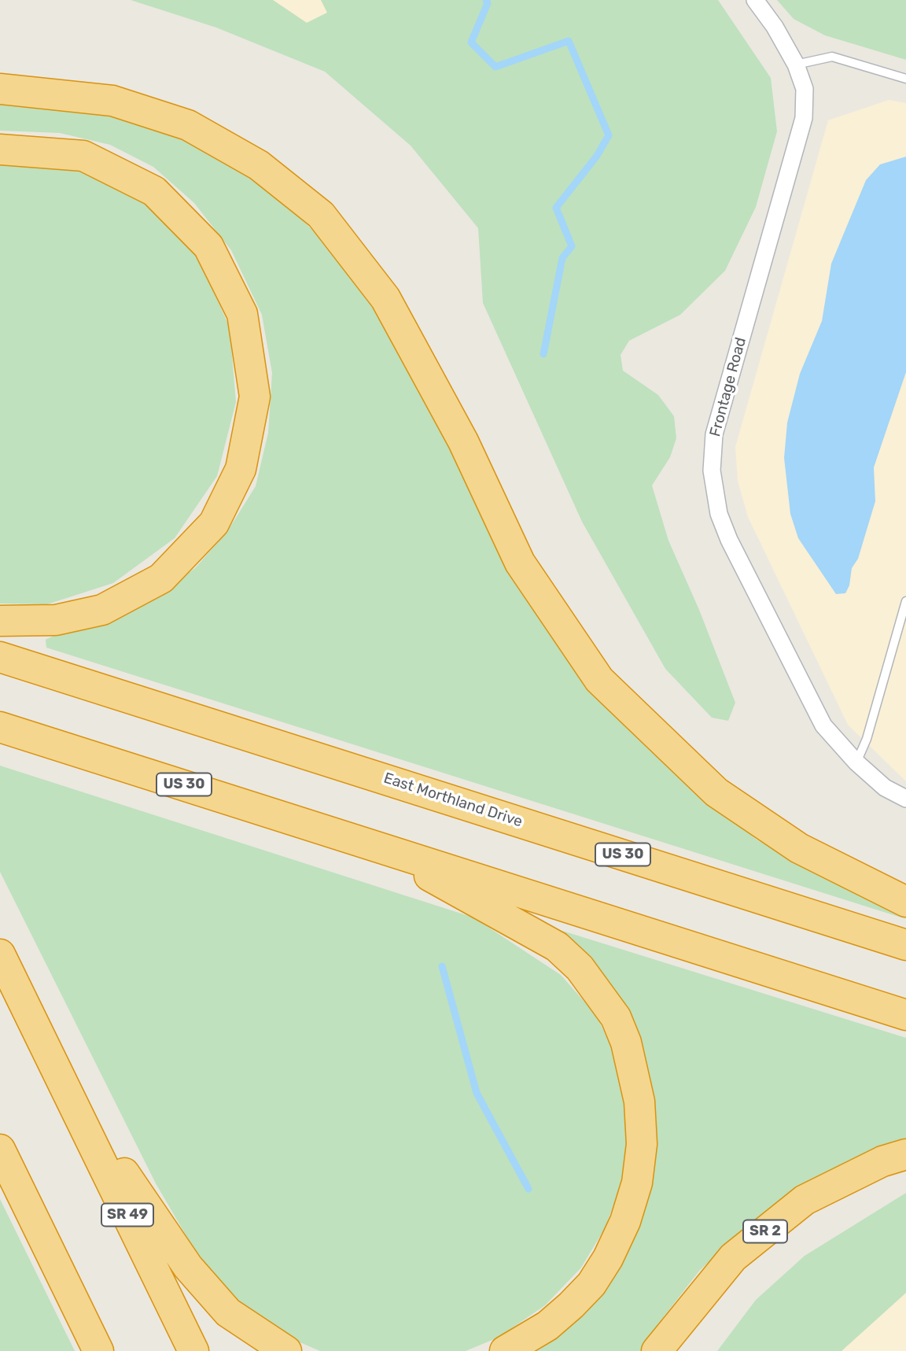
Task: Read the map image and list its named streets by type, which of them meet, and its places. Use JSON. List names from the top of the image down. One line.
{"streets":{"highway":["US 30","East Morthland Drive","SR 49","SR 2"],"street":["Frontage Road"]}}
